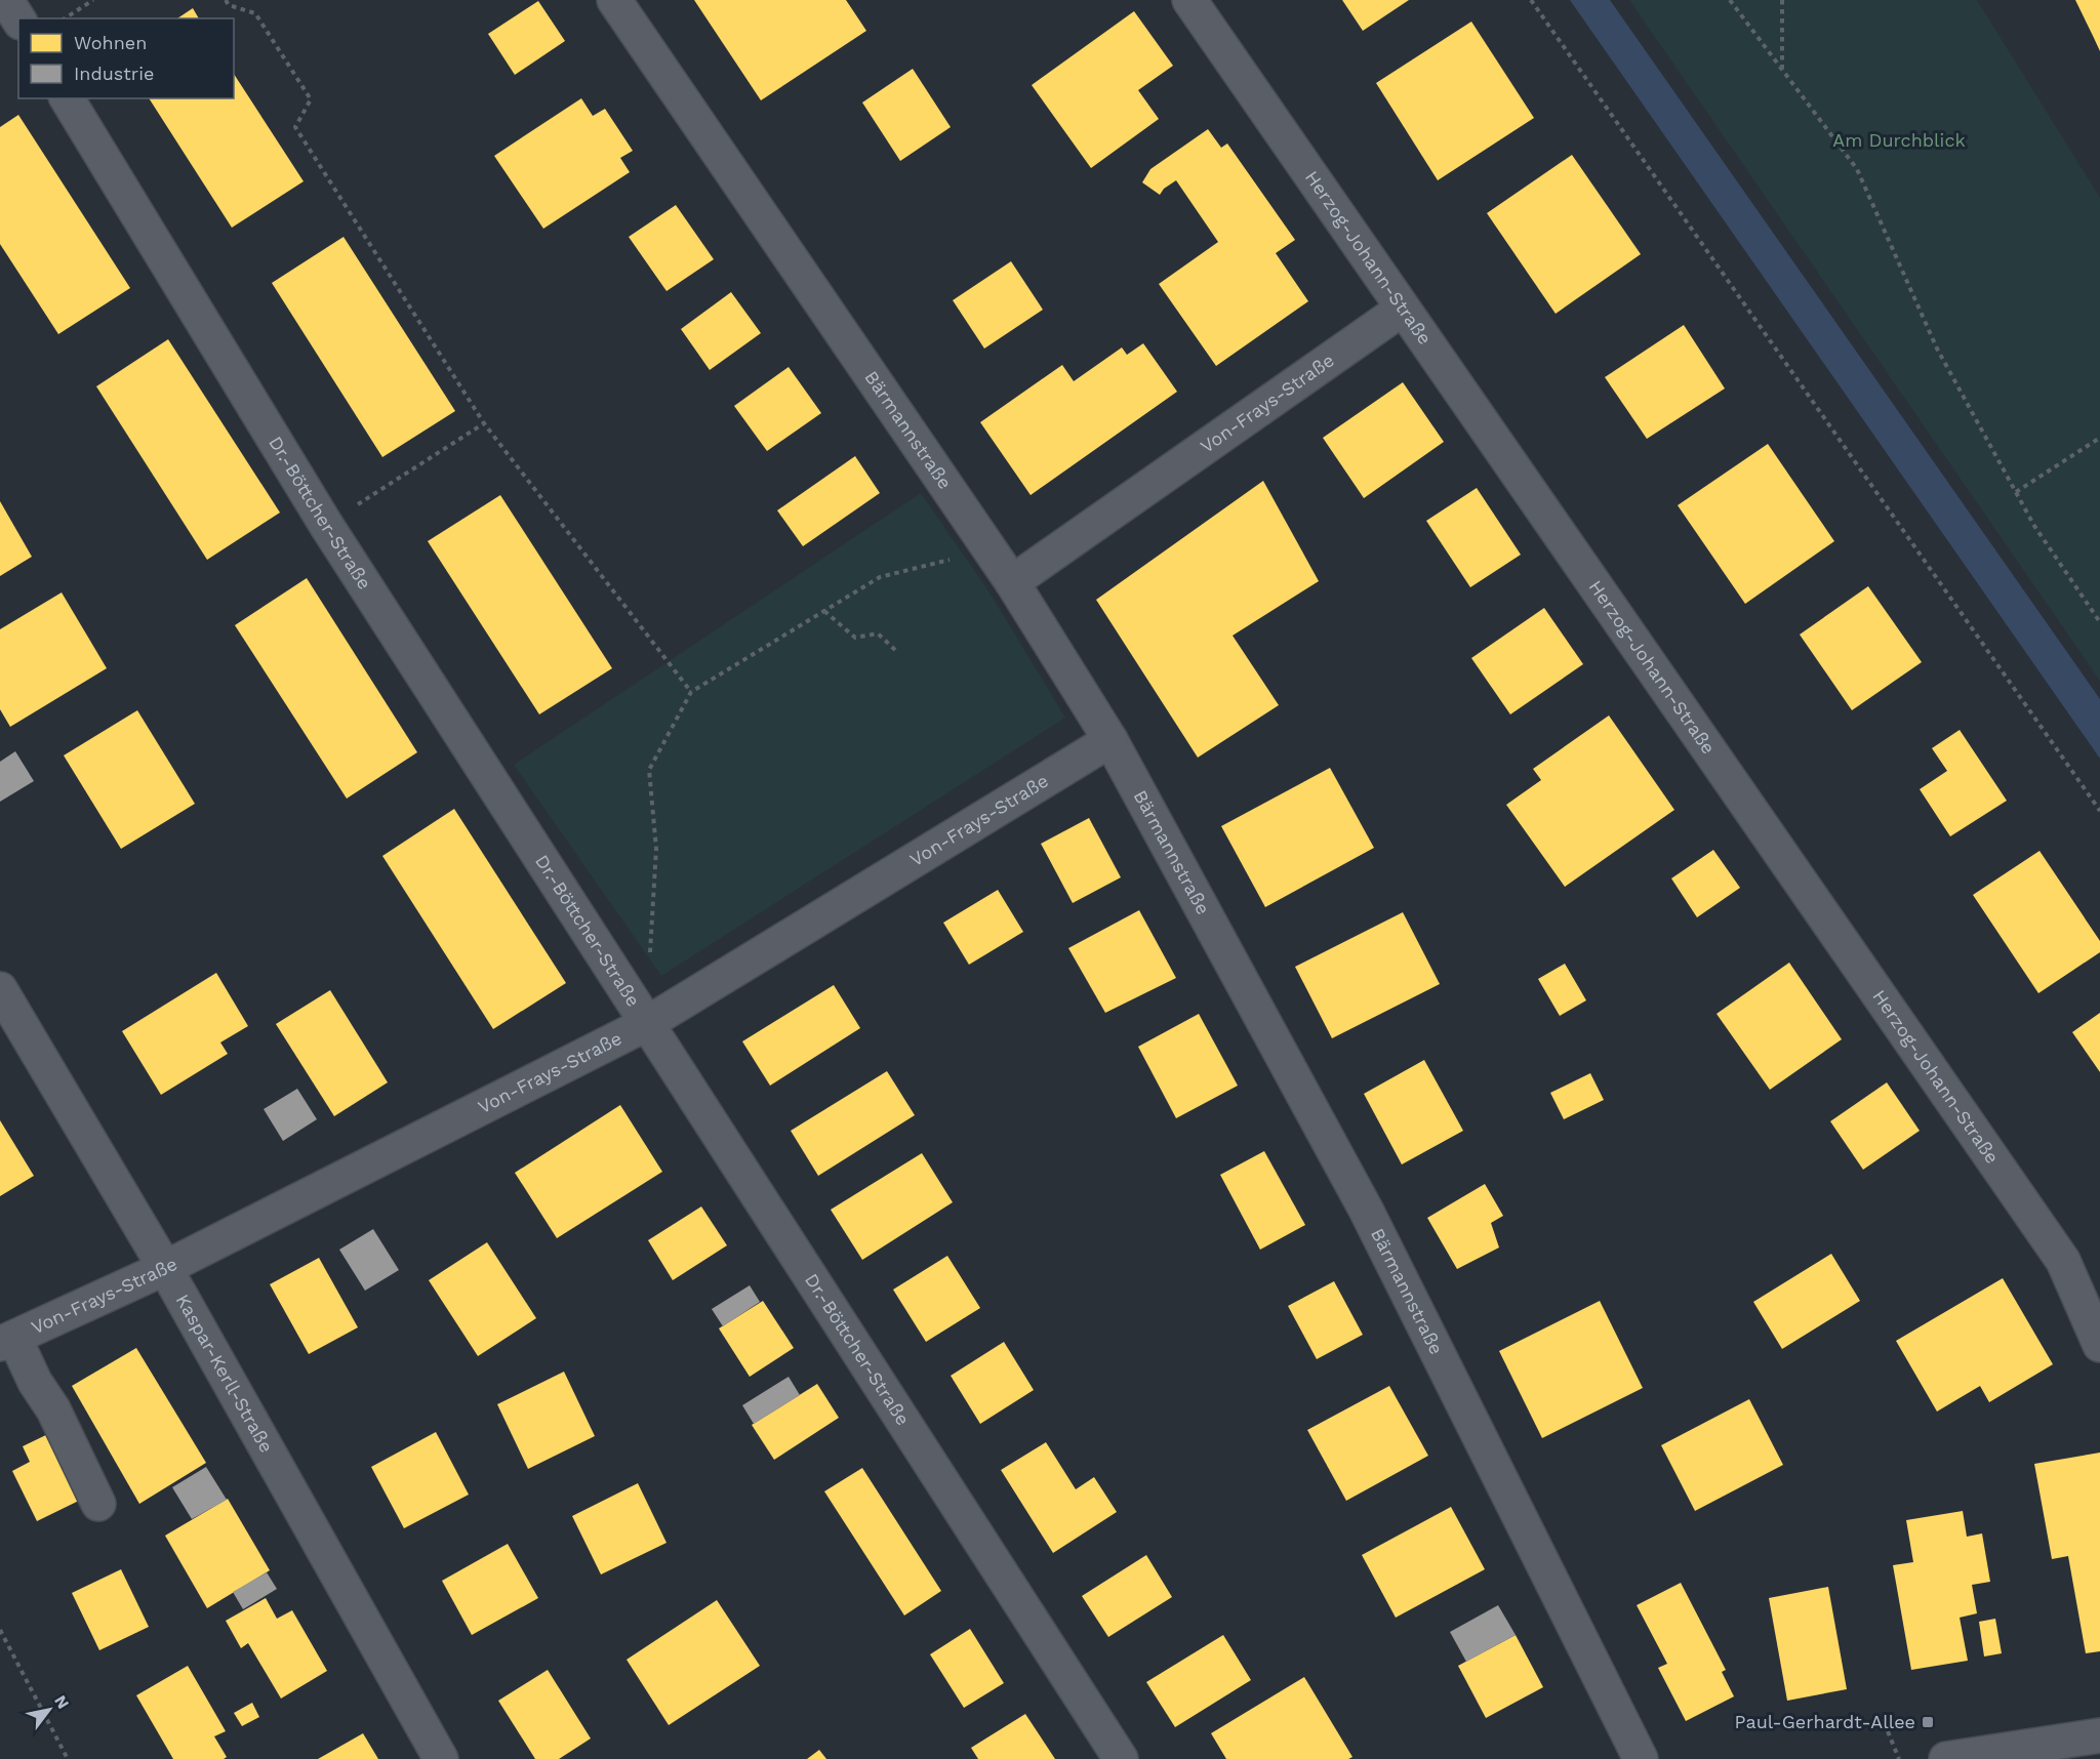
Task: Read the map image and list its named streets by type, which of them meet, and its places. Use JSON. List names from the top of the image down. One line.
{"streets":{"street":["Herzog-Johann-Straße","Von-Frays-Straße","Bärmannstraße","Dr.-Böttcher-Straße","Kaspar-Kerll-Straße"]},"crossings":[["Herzog-Johann-Straße","Von-Frays-Straße"],["Von-Frays-Straße","Bärmannstraße"],["Von-Frays-Straße","Dr.-Böttcher-Straße"],["Von-Frays-Straße","Kaspar-Kerll-Straße"]],"parks":["Am Durchblick"],"places":{"transit":["Paul-Gerhardt-Allee"]},"legend":["Wohnen","Industrie"],"north":"top right"}
